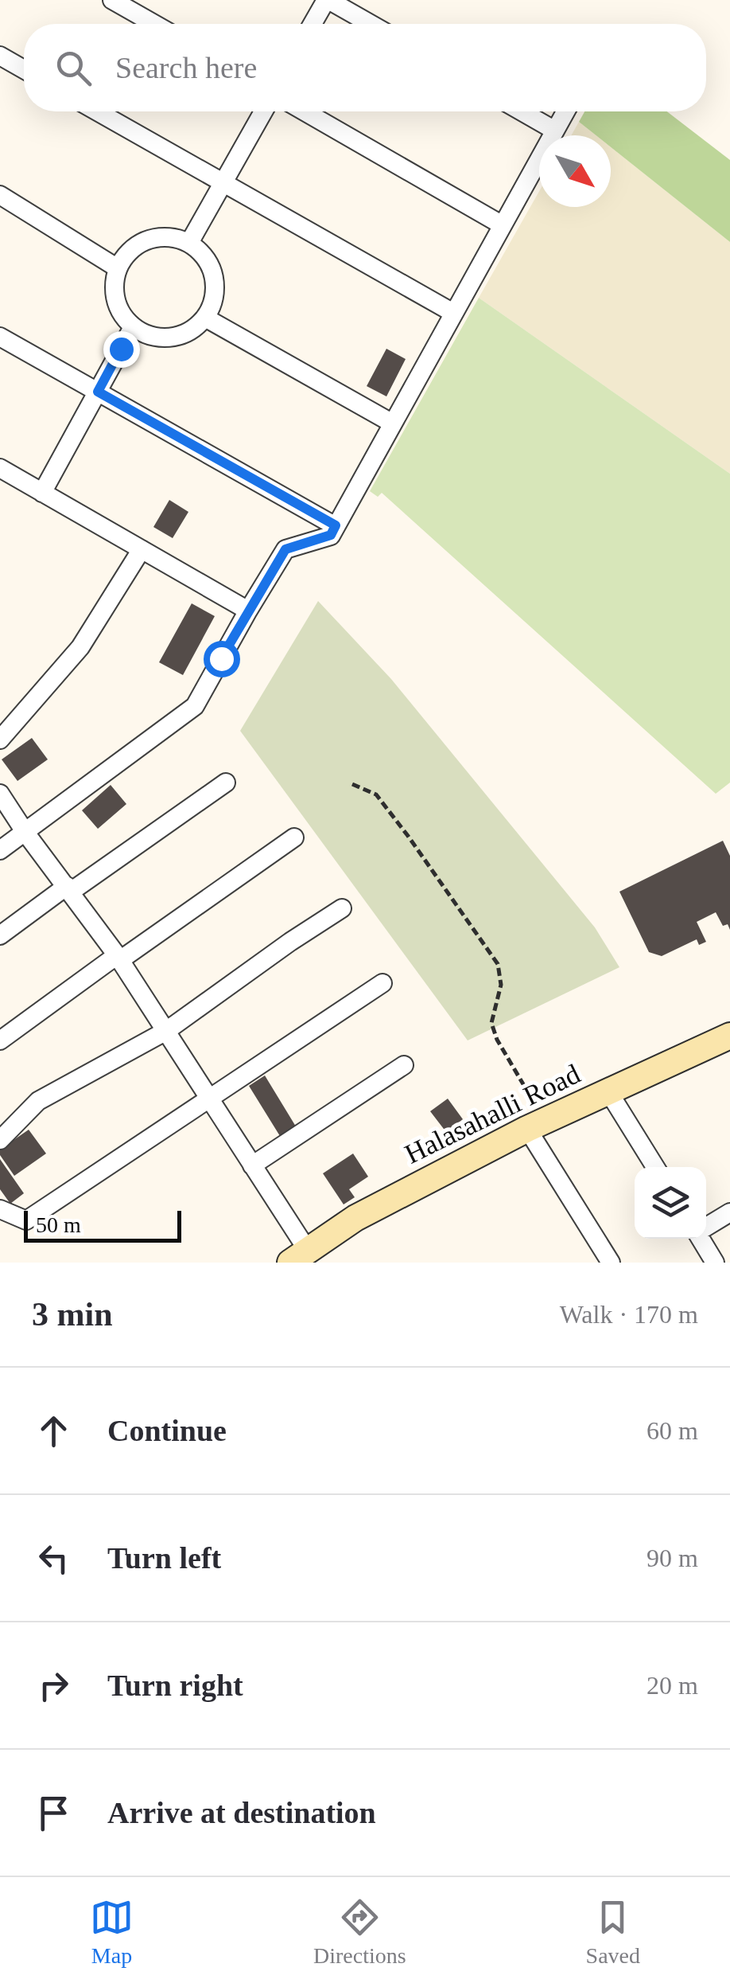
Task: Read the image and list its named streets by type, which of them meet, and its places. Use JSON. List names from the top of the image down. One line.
{"streets":{"main road":["Halasahalli Road"]},"scale_bar":"50 m","north":"bottom right","page":{"search":"Search here","scale":"50 m","heading":["3 min","Walk · 170 m"],"list":[["Continue","60 m"],["Turn left","90 m"],["Turn right","20 m"],"Arrive at destination"],"nav":["Map","Directions","Saved"]}}
